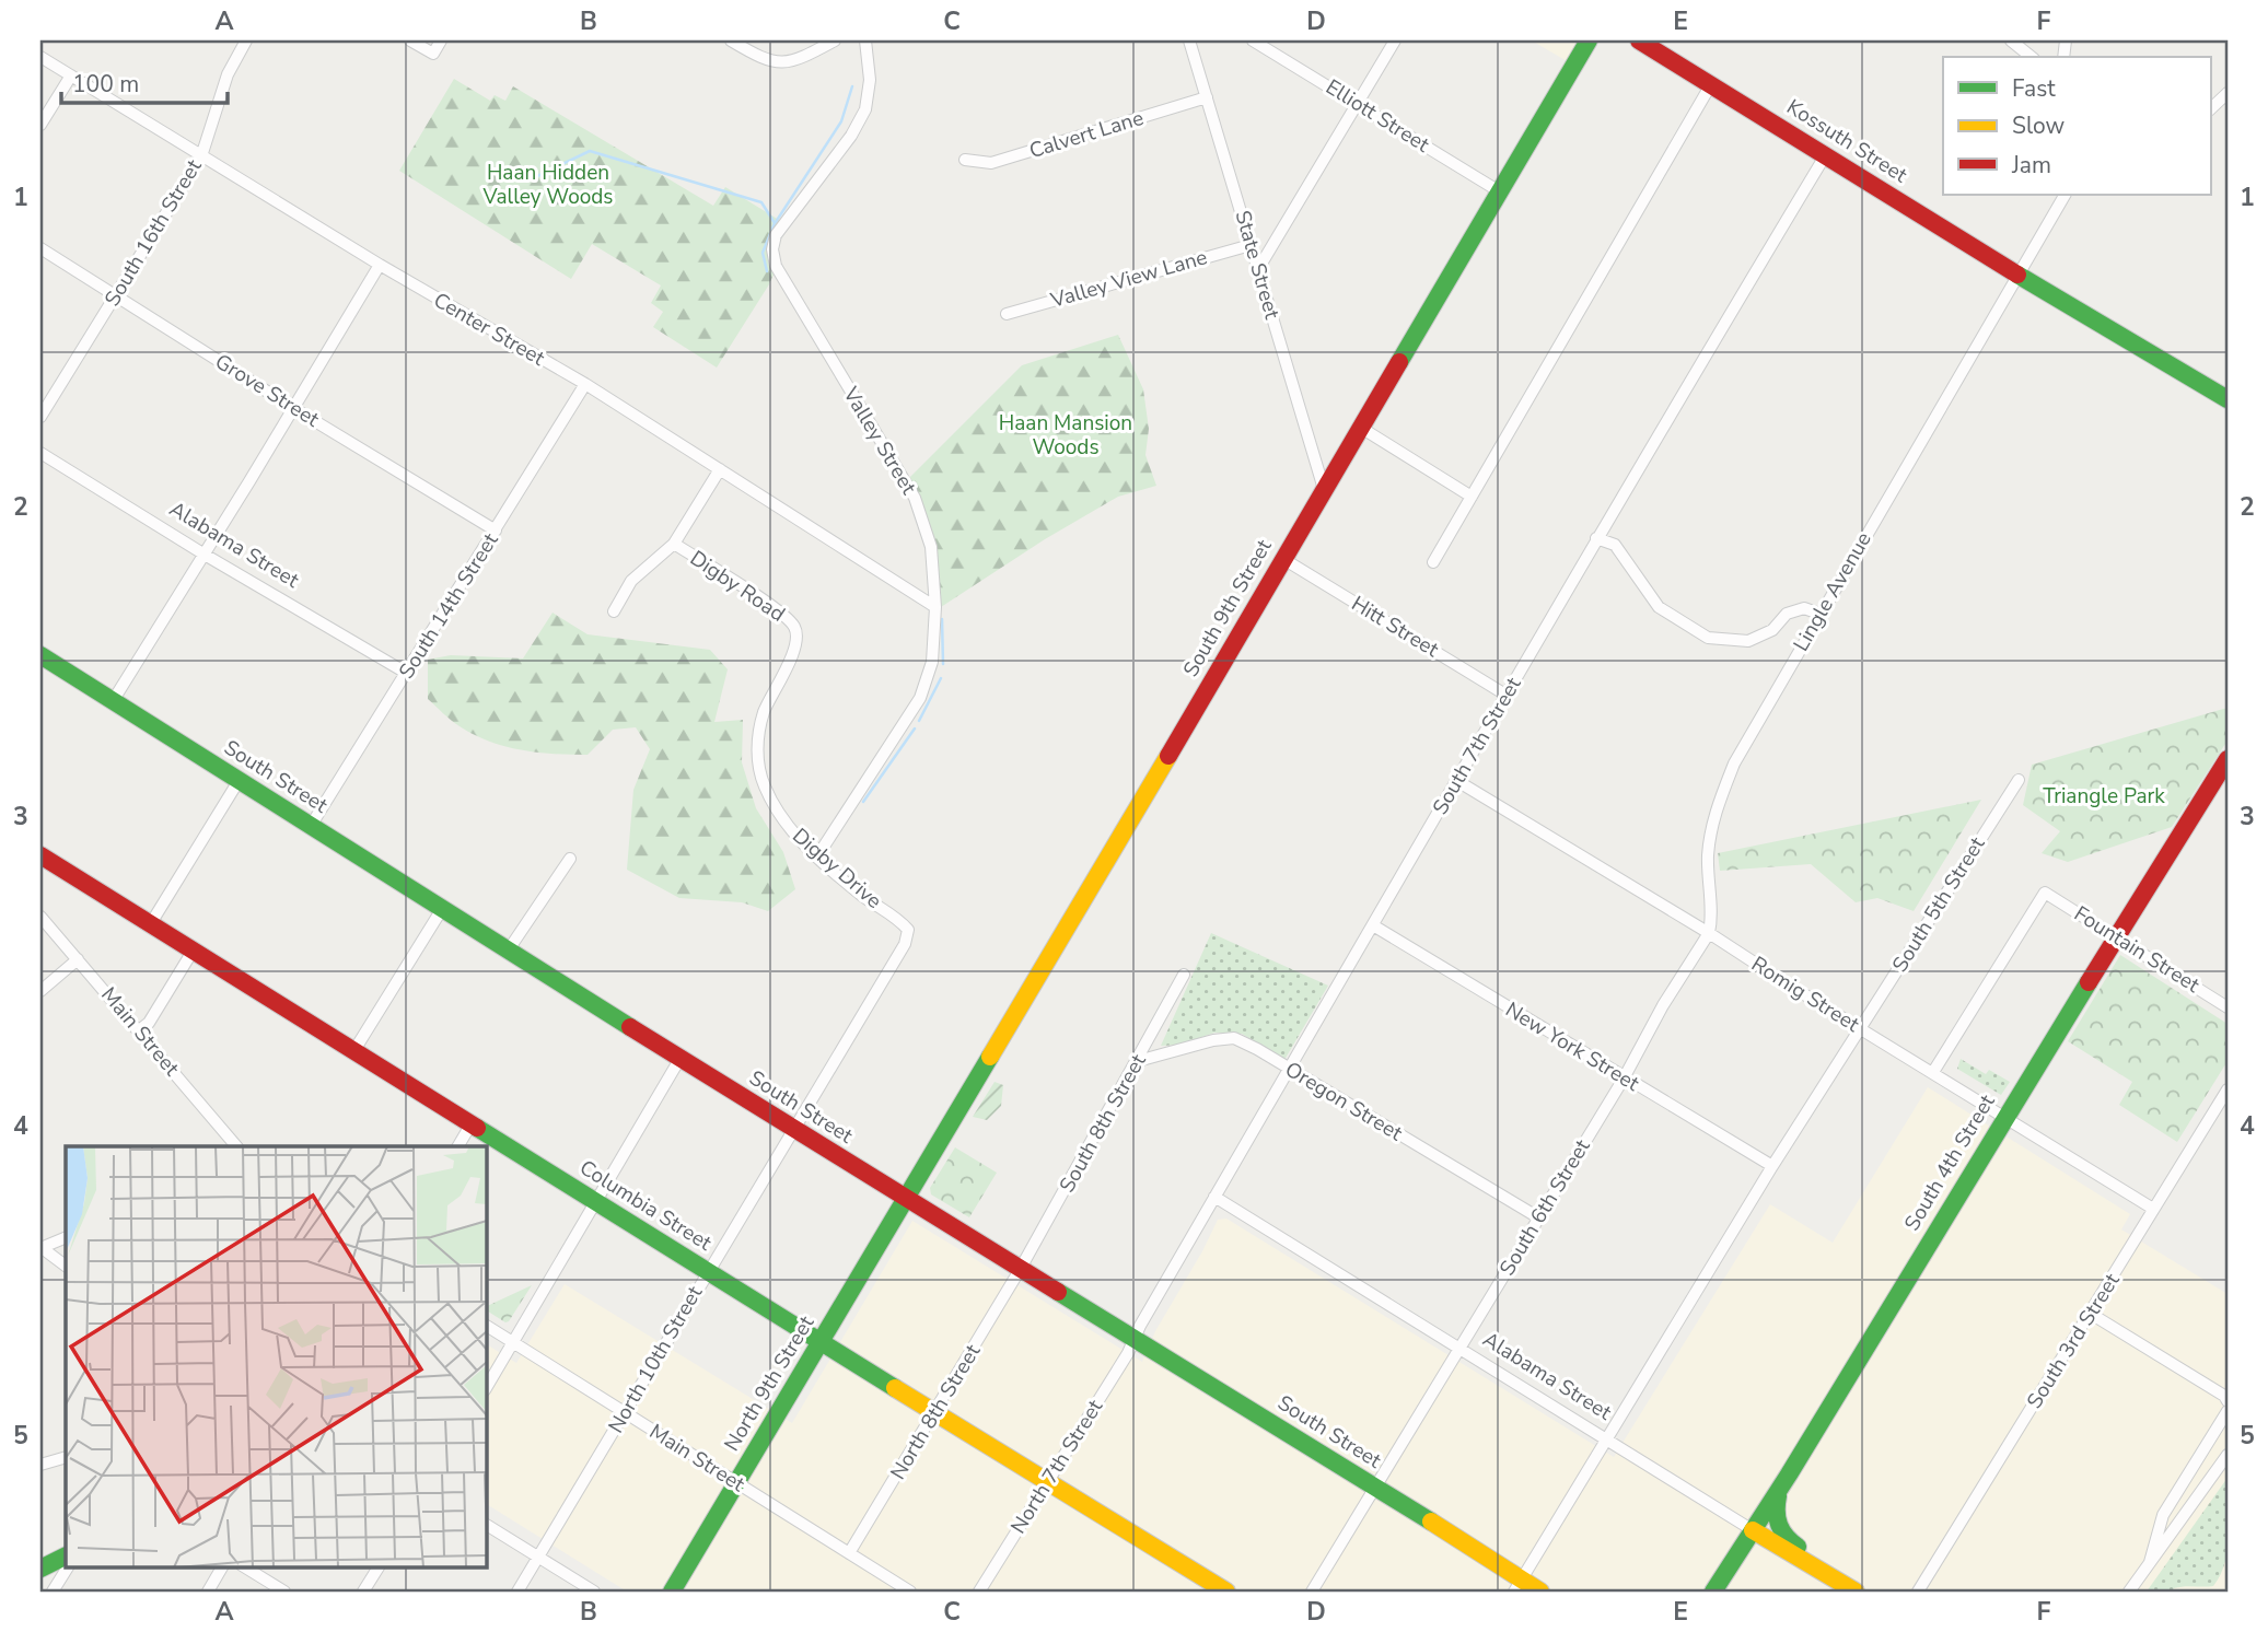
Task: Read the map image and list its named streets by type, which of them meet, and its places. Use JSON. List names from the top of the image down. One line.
{"streets":{"main road":["Kossuth Street","Alabama Street","South 9th Street","South Street","South 4th Street","Columbia Street","North 9th Street"],"street":["Elliott Street","Calvert Lane","South 16th Street","State Street","Valley View Lane","Center Street","Grove Street","Valley Street","Digby Road","Lingle Avenue","South 14th Street","Hitt Street","South 7th Street","Digby Drive","South 5th Street","Fountain Street","Romig Street","Main Street","New York Street","Oregon Street","South 8th Street","South 6th Street","South 3rd Street","North 10th Street","North 8th Street","North 7th Street"]},"crossings":[["Elliott Street","South 9th Street"],["Calvert Lane","State Street"],["Kossuth Street","Lingle Avenue"],["Kossuth Street","South 7th Street"],["South 16th Street","Center Street"],["South 16th Street","Grove Street"],["State Street","Valley View Lane"],["State Street","South 9th Street"],["Center Street","Valley Street"],["Center Street","Digby Road"],["Center Street","South 14th Street"],["Grove Street","South 14th Street"],["Valley Street","Digby Drive"],["Alabama Street","South 14th Street"],["Alabama Street","South 7th Street"],["Alabama Street","South 5th Street"],["Alabama Street","South 4th Street"],["Alabama Street","South 6th Street"],["Digby Road","Digby Drive"],["Lingle Avenue","Romig Street"],["Lingle Avenue","South 6th Street"],["South 14th Street","South Street"],["South 9th Street","Hitt Street"],["South 9th Street","South Street"],["South 9th Street","North 9th Street"],["Hitt Street","South 7th Street"],["South 7th Street","South Street"],["South 7th Street","Romig Street"],["South 7th Street","New York Street"],["South 7th Street","Oregon Street"],["South 7th Street","North 7th Street"],["South Street","South 5th Street"],["South Street","South 8th Street"],["South Street","South 6th Street"],["South Street","North 10th Street"],["South Street","North 9th Street"],["South Street","North 8th Street"],["South Street","North 7th Street"],["Digby Drive","North 10th Street"],["South 5th Street","Romig Street"],["South 5th Street","New York Street"],["Fountain Street","Romig Street"],["Fountain Street","South 4th Street"],["Romig Street","South 4th Street"],["Romig Street","South 6th Street"],["Romig Street","South 3rd Street"],["Main Street","North 10th Street"],["Main Street","North 9th Street"],["Main Street","North 8th Street"],["New York Street","South 6th Street"],["Oregon Street","South 8th Street"],["Oregon Street","South 6th Street"],["South 8th Street","North 8th Street"],["Columbia Street","North 10th Street"],["Columbia Street","North 9th Street"],["Columbia Street","North 8th Street"],["Columbia Street","North 7th Street"]],"parks":["Haan Hidden Valley Woods","Haan Mansion Woods","Triangle Park"],"legend":["Fast","Slow","Jam"],"scale_bar":"100 m","grid":{"columns":["A","B","C","D","E","F"],"rows":["1","2","3","4","5"]}}
